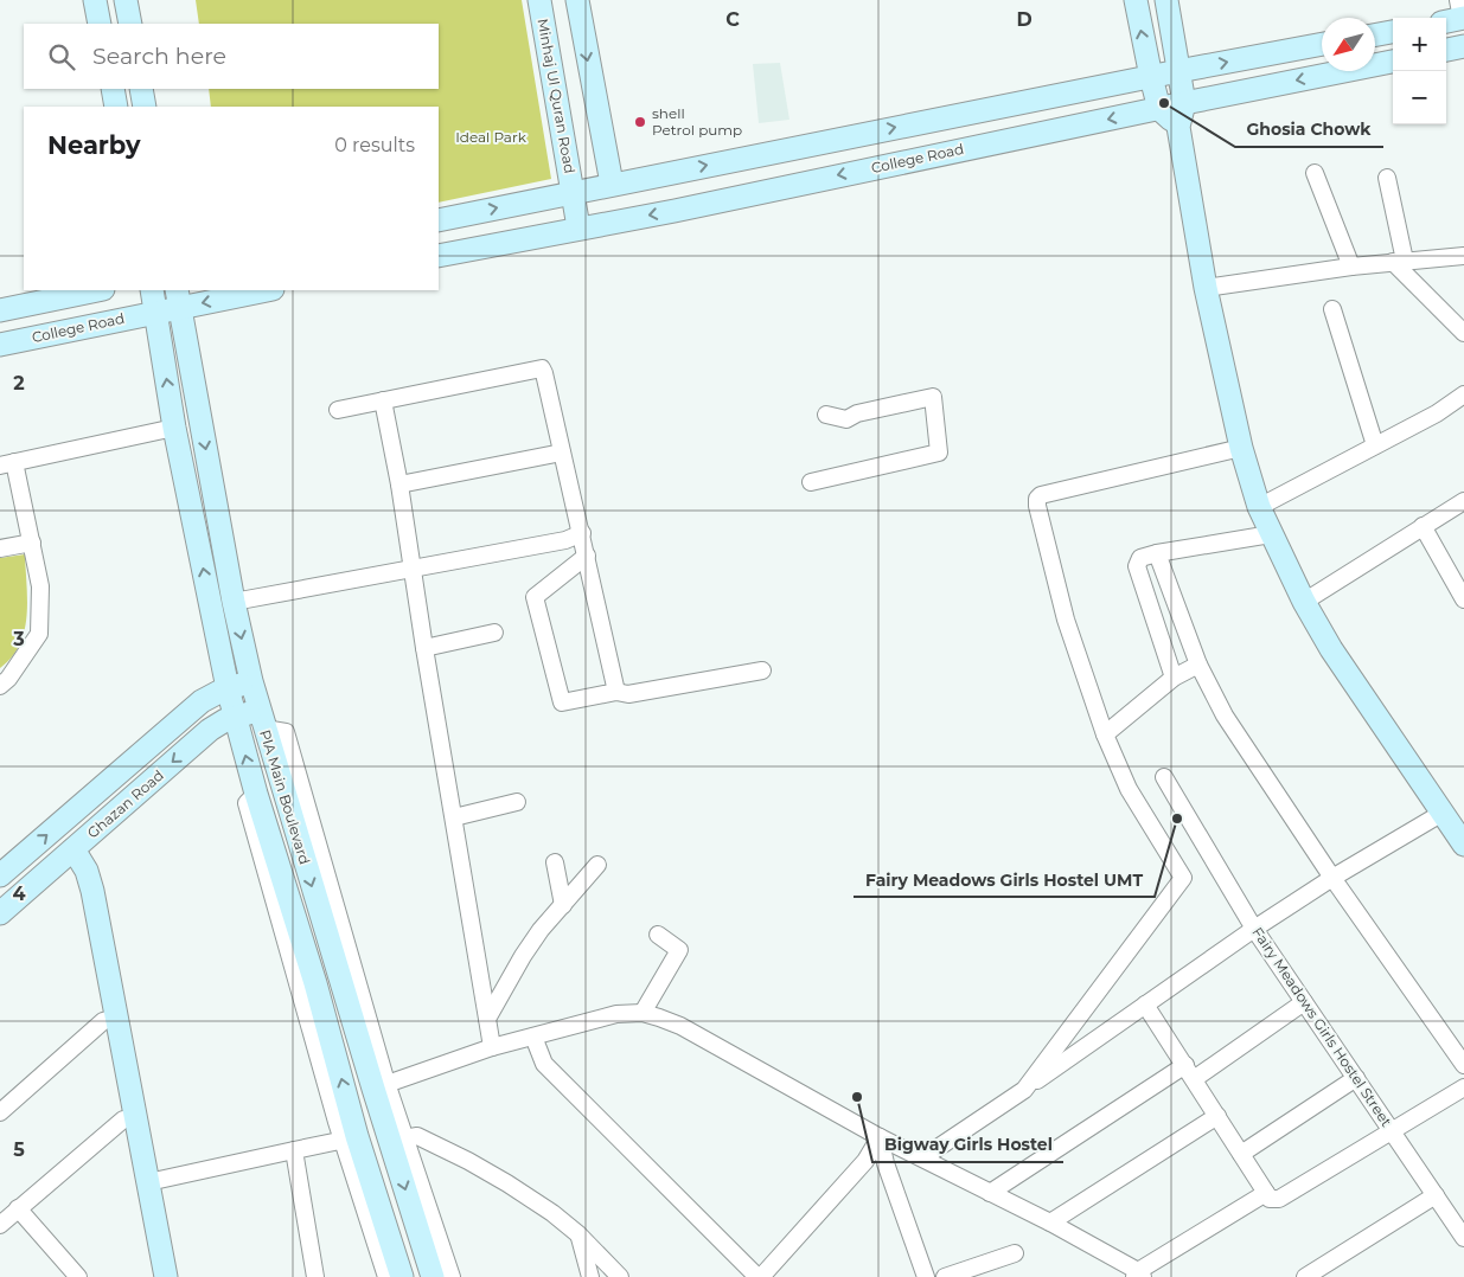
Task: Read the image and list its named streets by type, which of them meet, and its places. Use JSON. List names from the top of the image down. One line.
{"streets":{"main road":["Minhaj Ul Quran Road","College Road","PIA Main Boulevard","Ghazan Road"],"street":["Fairy Meadows Girls Hostel Street"]},"crossings":[["Minhaj Ul Quran Road","College Road"],["College Road","PIA Main Boulevard"],["PIA Main Boulevard","Ghazan Road"]],"parks":["Ideal Park"],"places":["Ghosia Chowk","shell Petrol pump","Fairy Meadows Girls Hostel UMT","Bigway Girls Hostel"],"north":"bottom left","page":{"map_buttons":["+","−"],"search":"Search here","heading":["Nearby","0 results"]},"grid":{"columns":["C","D"],"rows":["2","3","4","5"]}}
